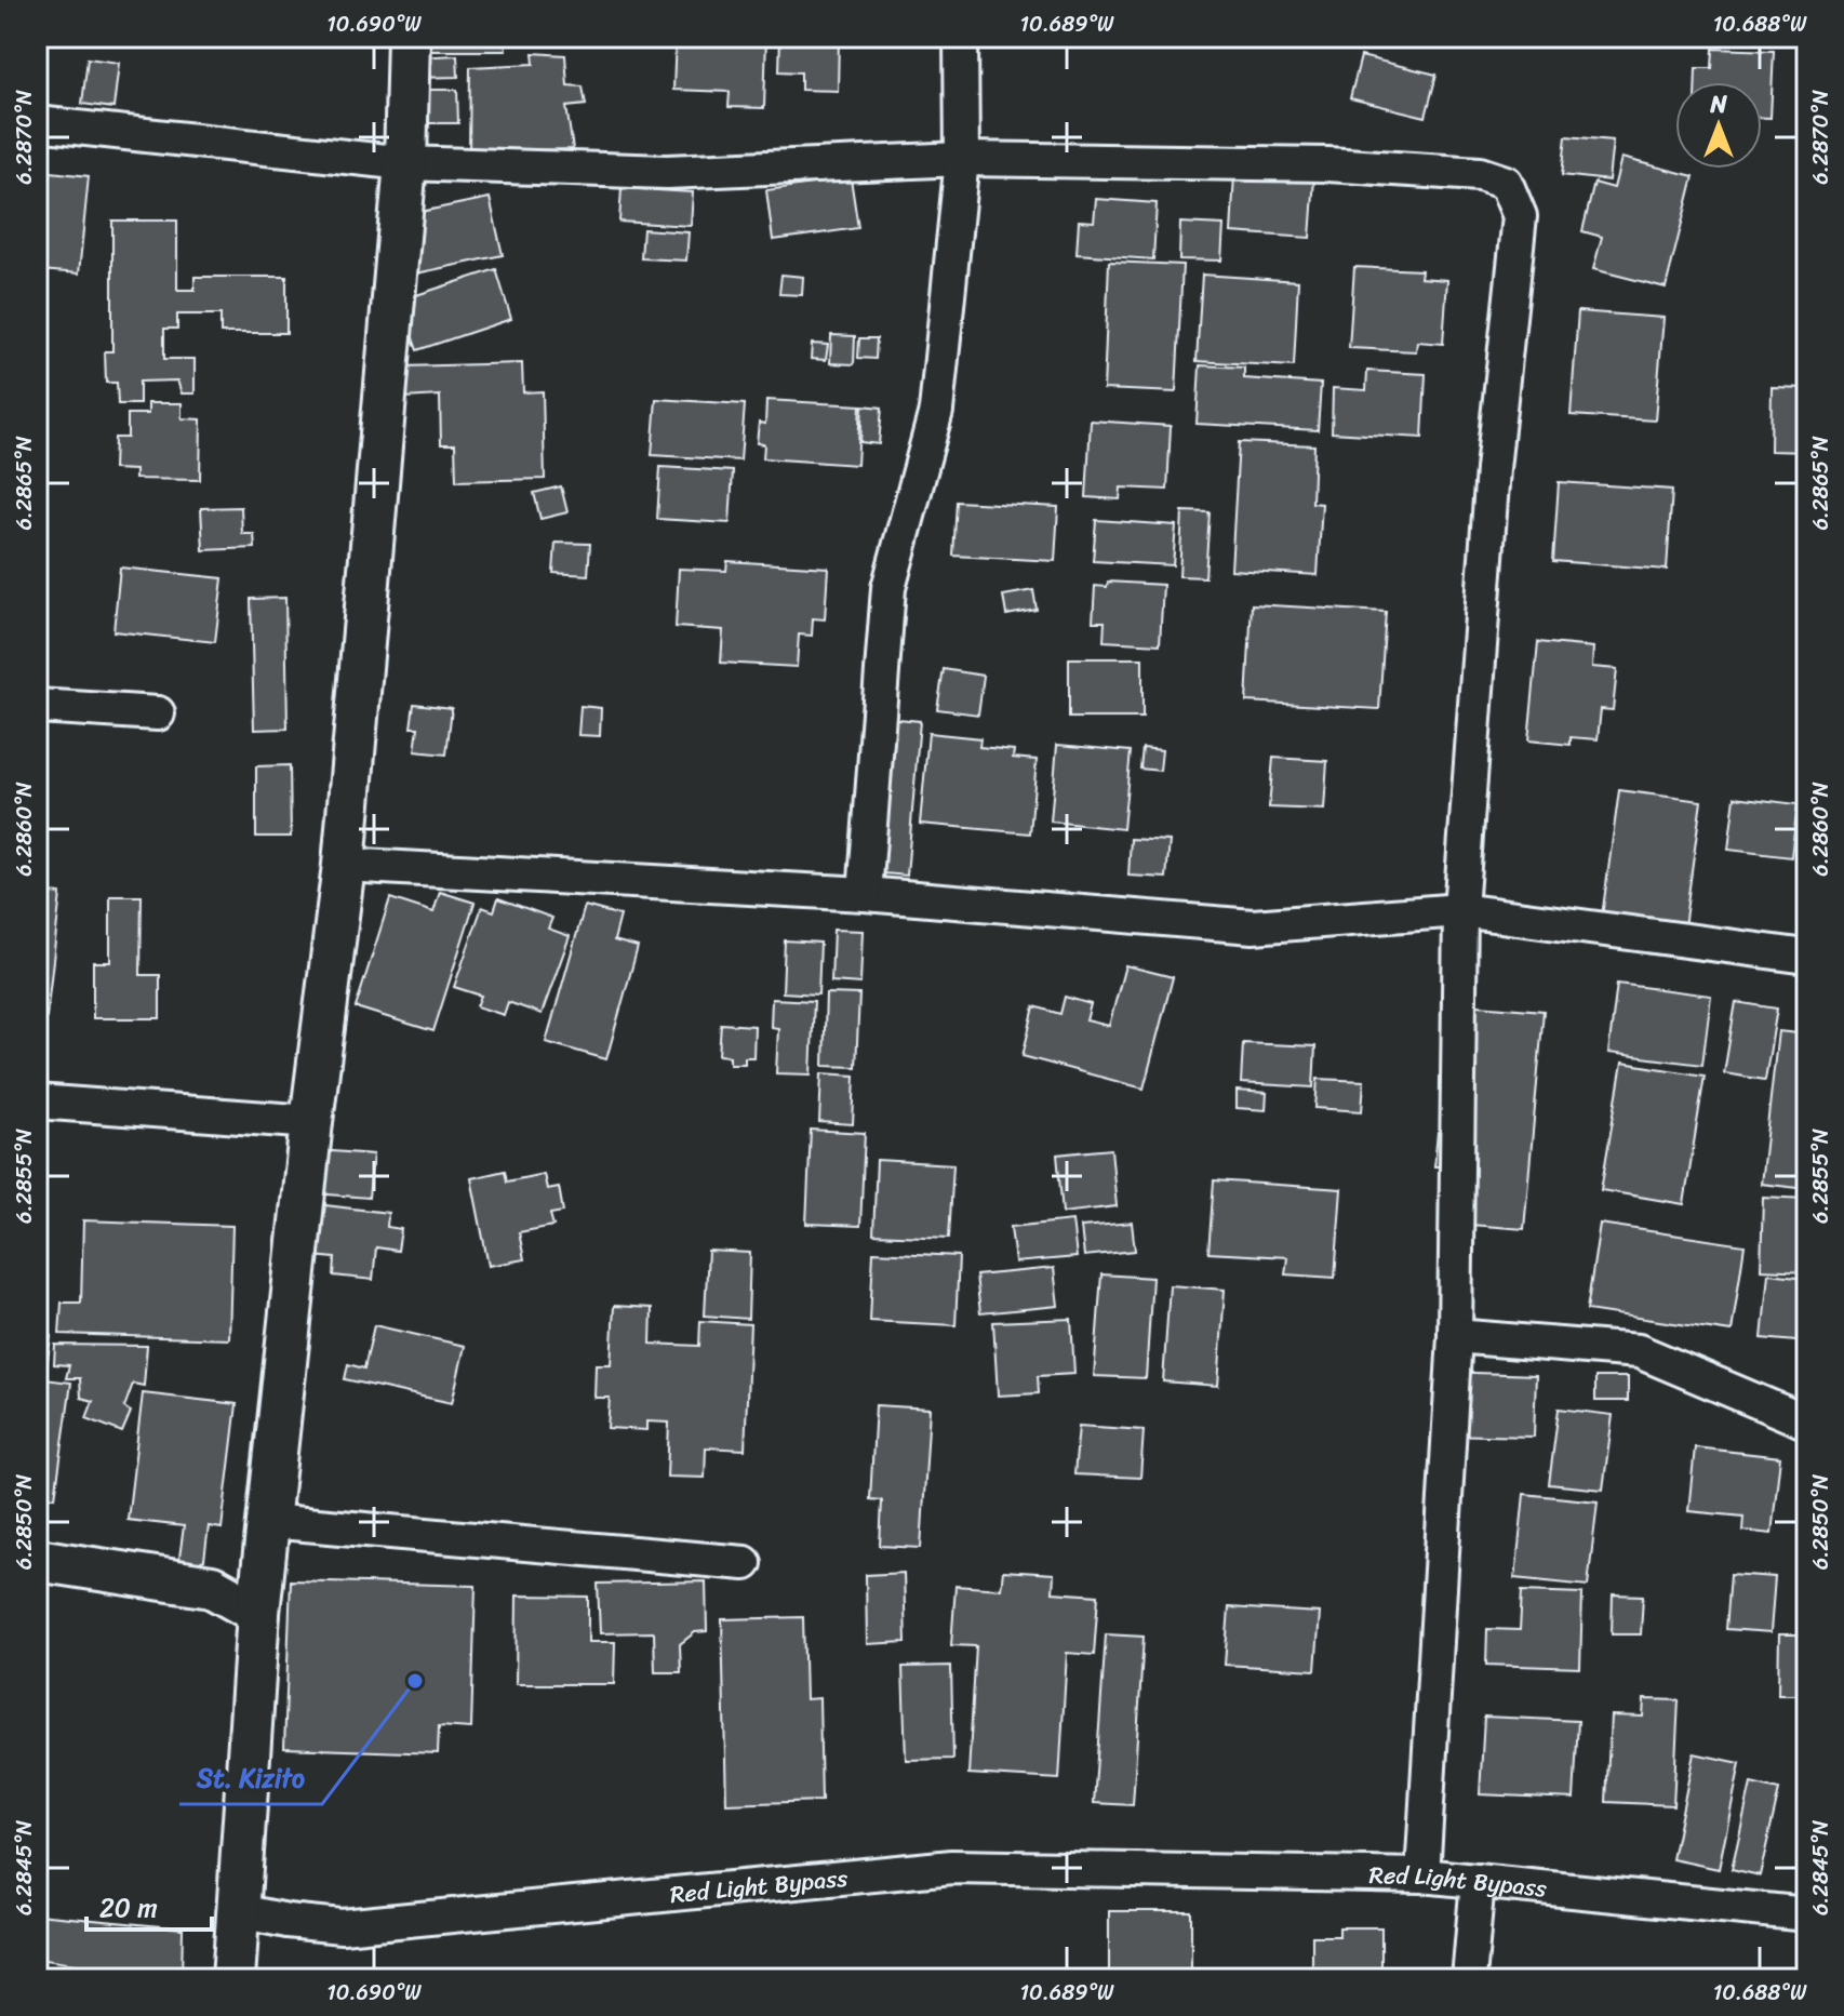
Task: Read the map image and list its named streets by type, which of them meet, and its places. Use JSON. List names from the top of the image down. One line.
{"streets":{"street":["Red Light Bypass"]},"places":["St. Kizito"],"scale_bar":"20 m","north":"top","coordinates":["10.690°W","10.689°W","10.688°W","6.2870°N","6.2865°N","6.2860°N","6.2855°N","6.2850°N","6.2845°N"]}
